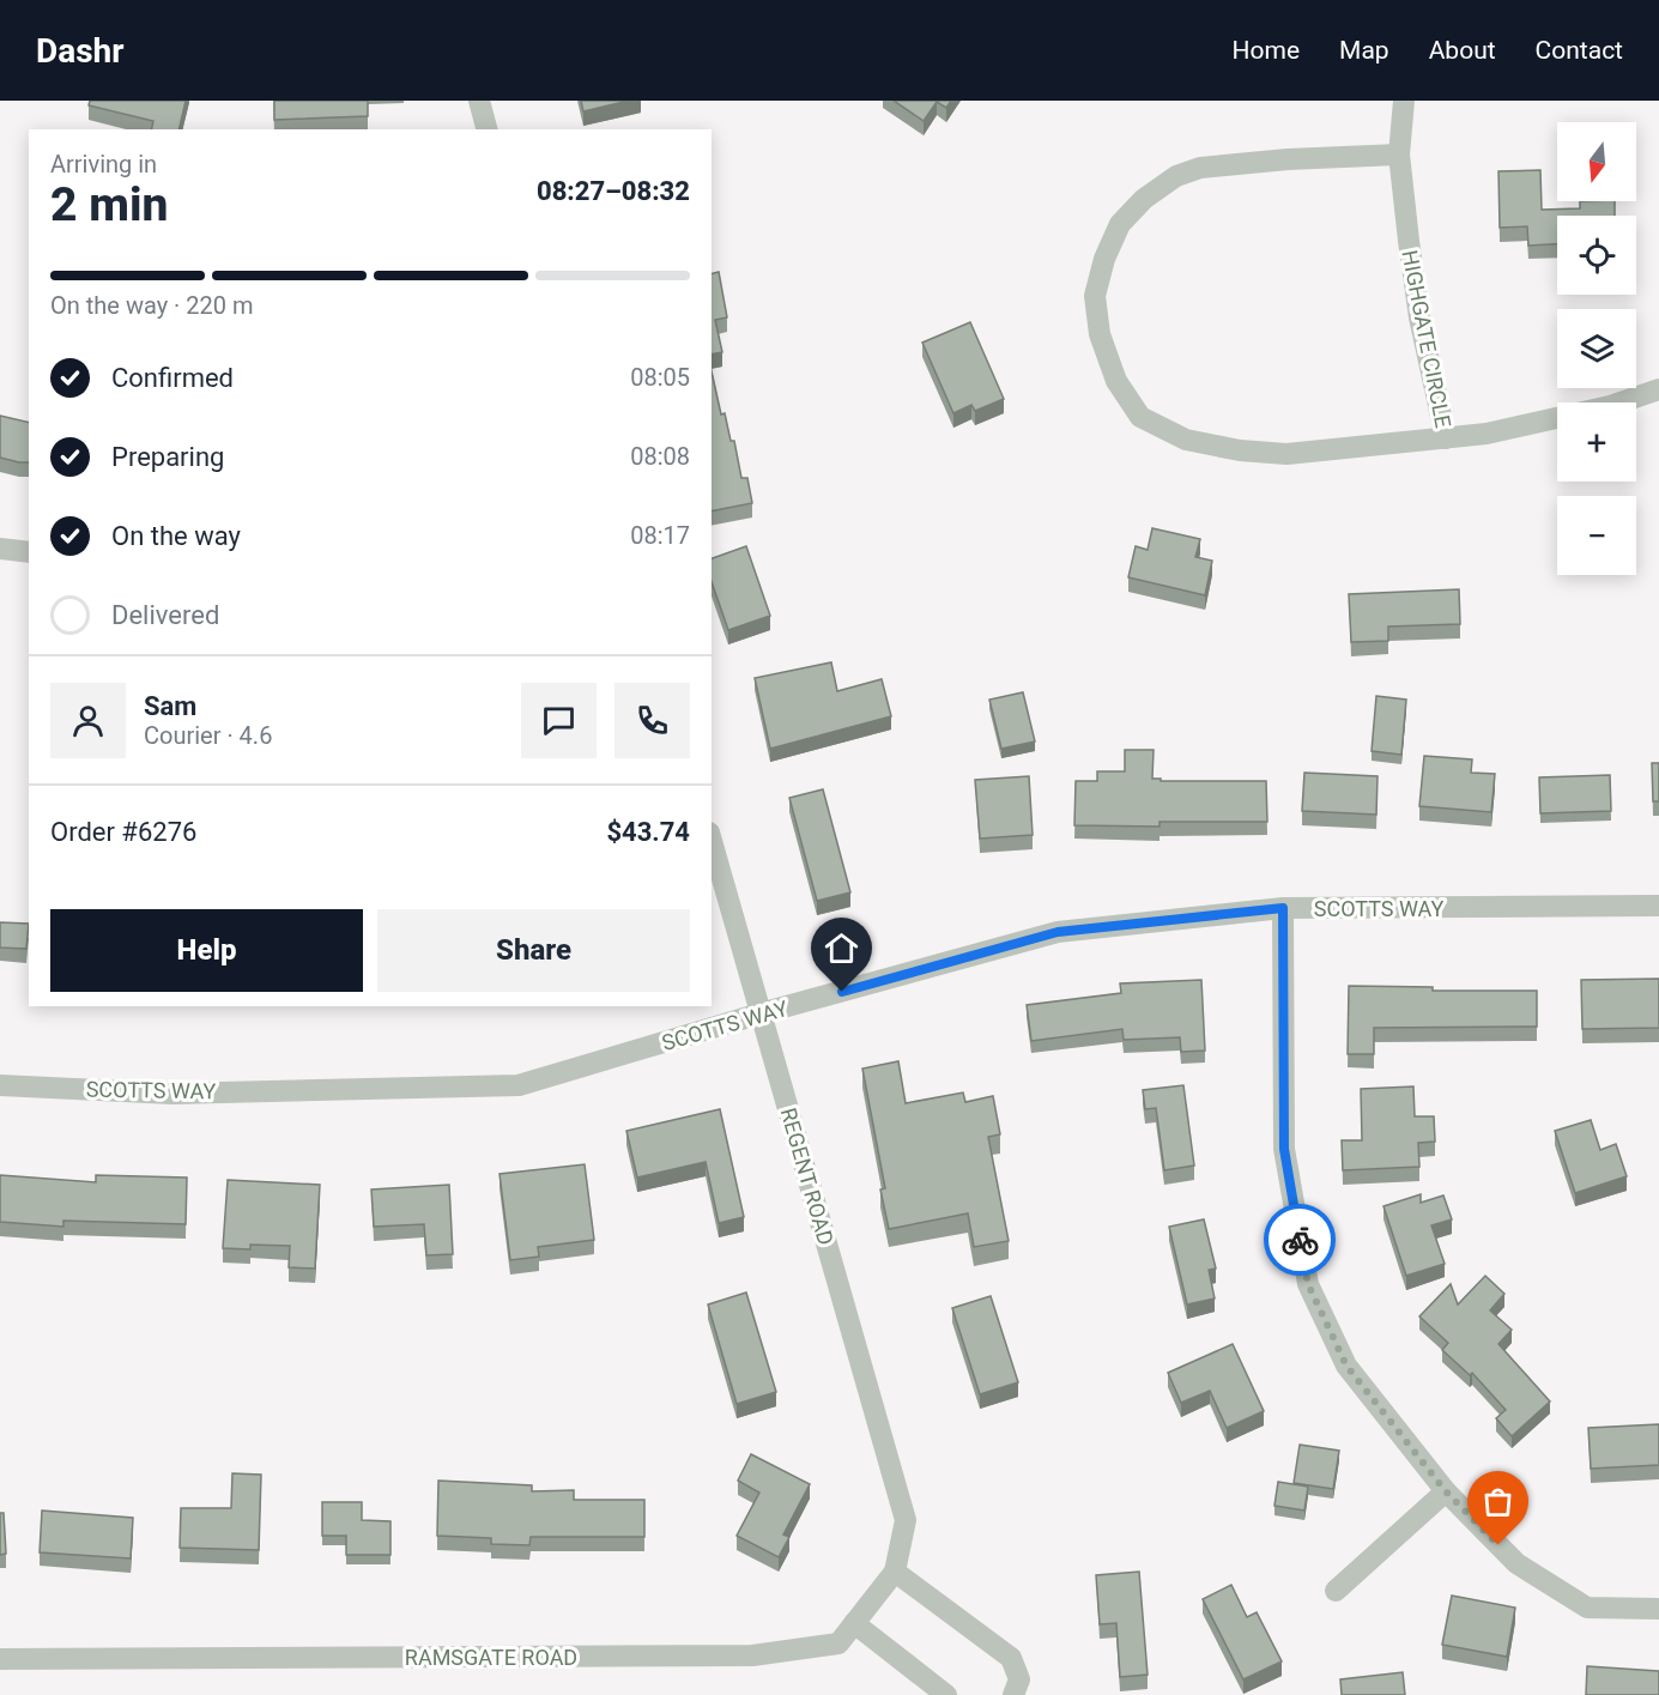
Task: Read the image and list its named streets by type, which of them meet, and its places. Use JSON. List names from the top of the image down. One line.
{"streets":{"street":["HIGHGATE CIRCLE","SCOTTS WAY","REGENT ROAD","RAMSGATE ROAD"]},"crossings":[["SCOTTS WAY","REGENT ROAD"],["REGENT ROAD","RAMSGATE ROAD"]],"north":"bottom","page":{"header":"Dashr","nav":["Home","Map","About","Contact"],"map_buttons":["+","−"],"heading":["2 min","Arriving in","08:27–08:32"],"panel":["Sam","Courier · 4.6","Order #6276","$43.74"],"bar":"On the way · 220 m","list":[["Confirmed","08:05"],["Preparing","08:08"],["On the way","08:17"],"Delivered"],"buttons":["Help","Share"]}}
